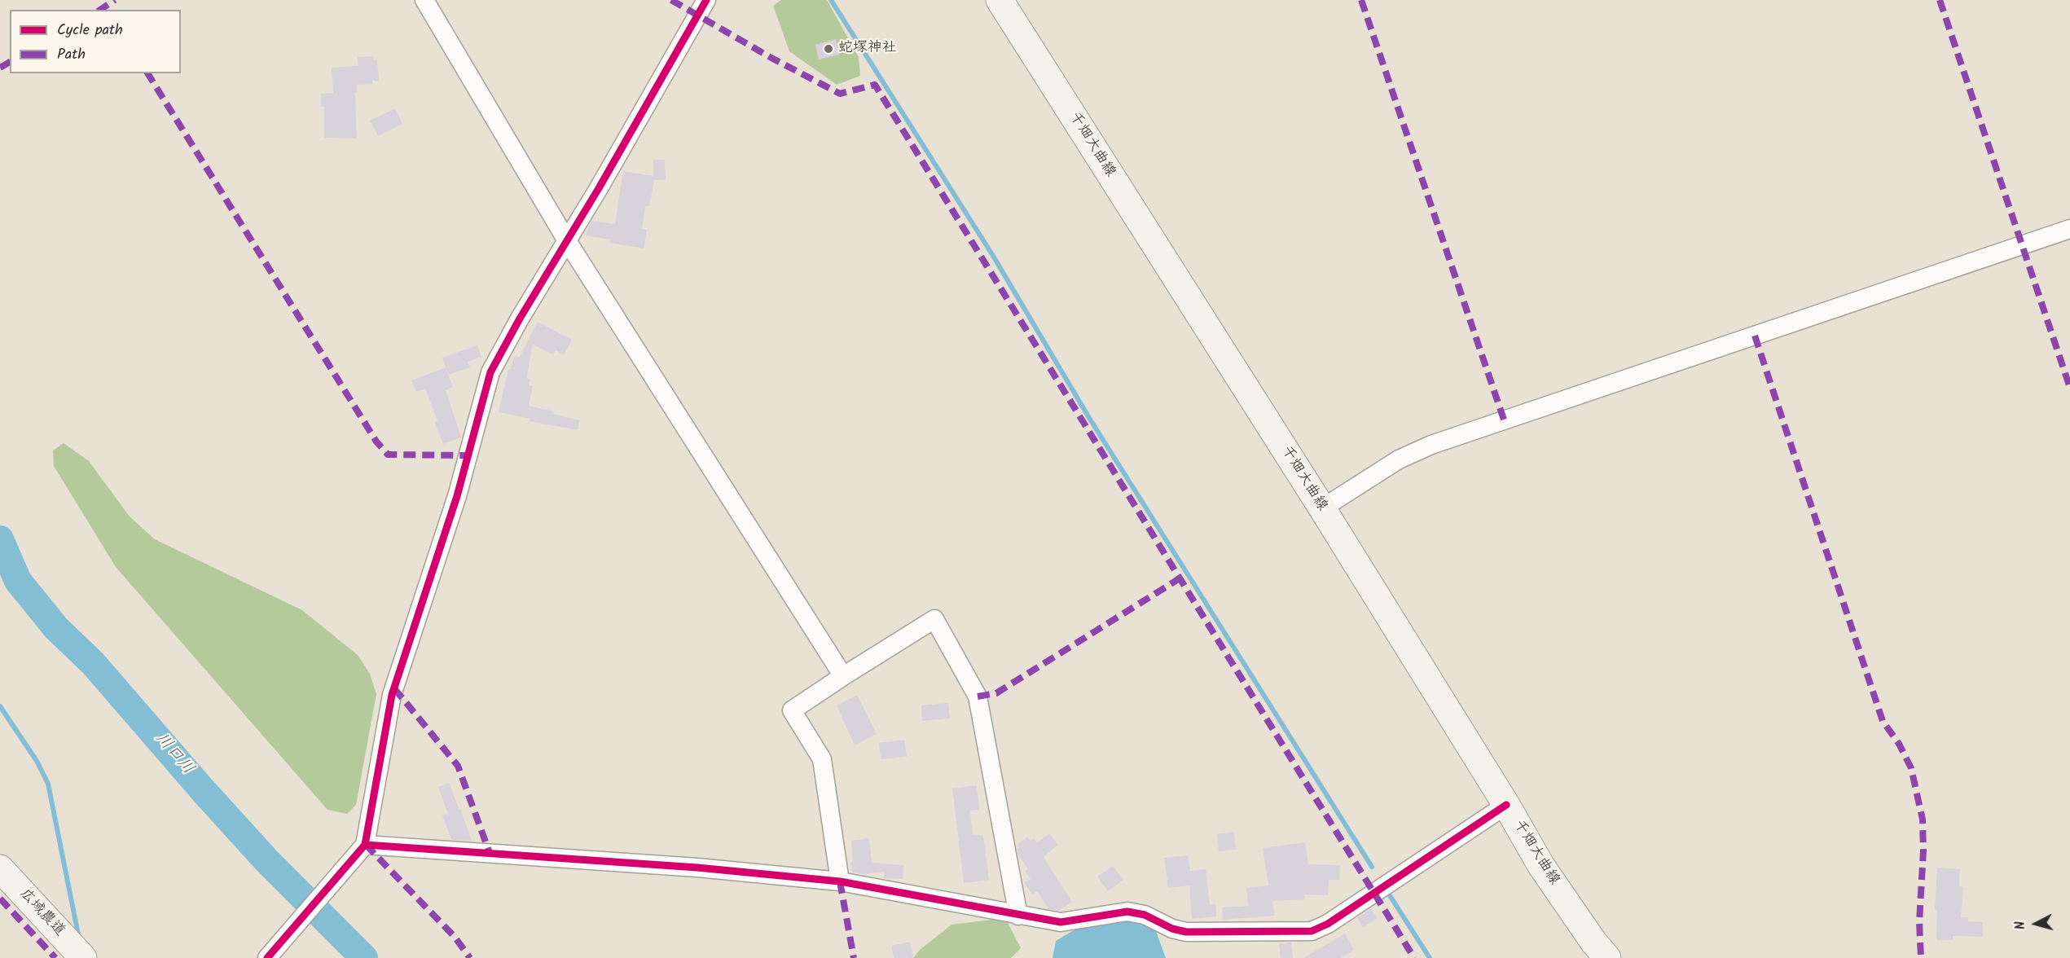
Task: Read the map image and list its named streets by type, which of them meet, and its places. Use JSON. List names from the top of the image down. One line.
{"streets":{"main road":["千畑大曲線","広域農道"]},"water":["川口川"],"places":["蛇塚神社"],"legend":["Cycle path","Path"],"north":"left"}
